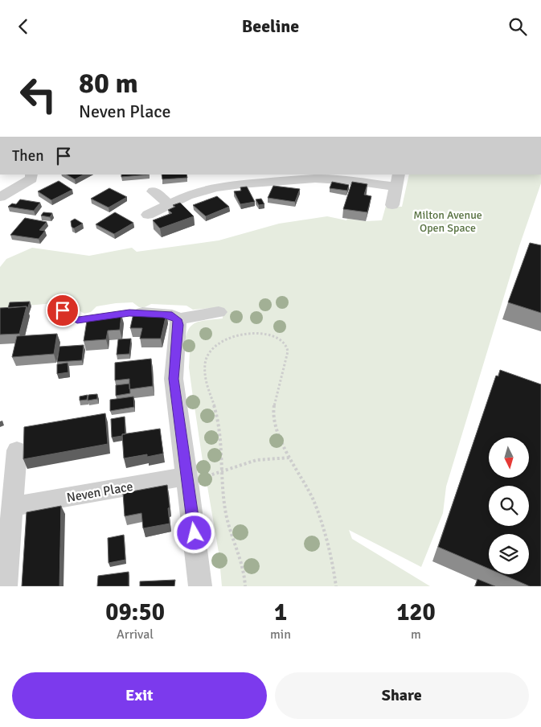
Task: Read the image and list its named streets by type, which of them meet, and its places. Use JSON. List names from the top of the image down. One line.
{"streets":{"street":["Neven Place"]},"parks":["Milton Avenue Open Space"],"north":"bottom","page":{"header":"Beeline","turn":["80 m","Neven Place"],"then":"Then","eta":["09:50","Arrival","1","min","120","m"],"buttons":["Exit","Share"]}}
